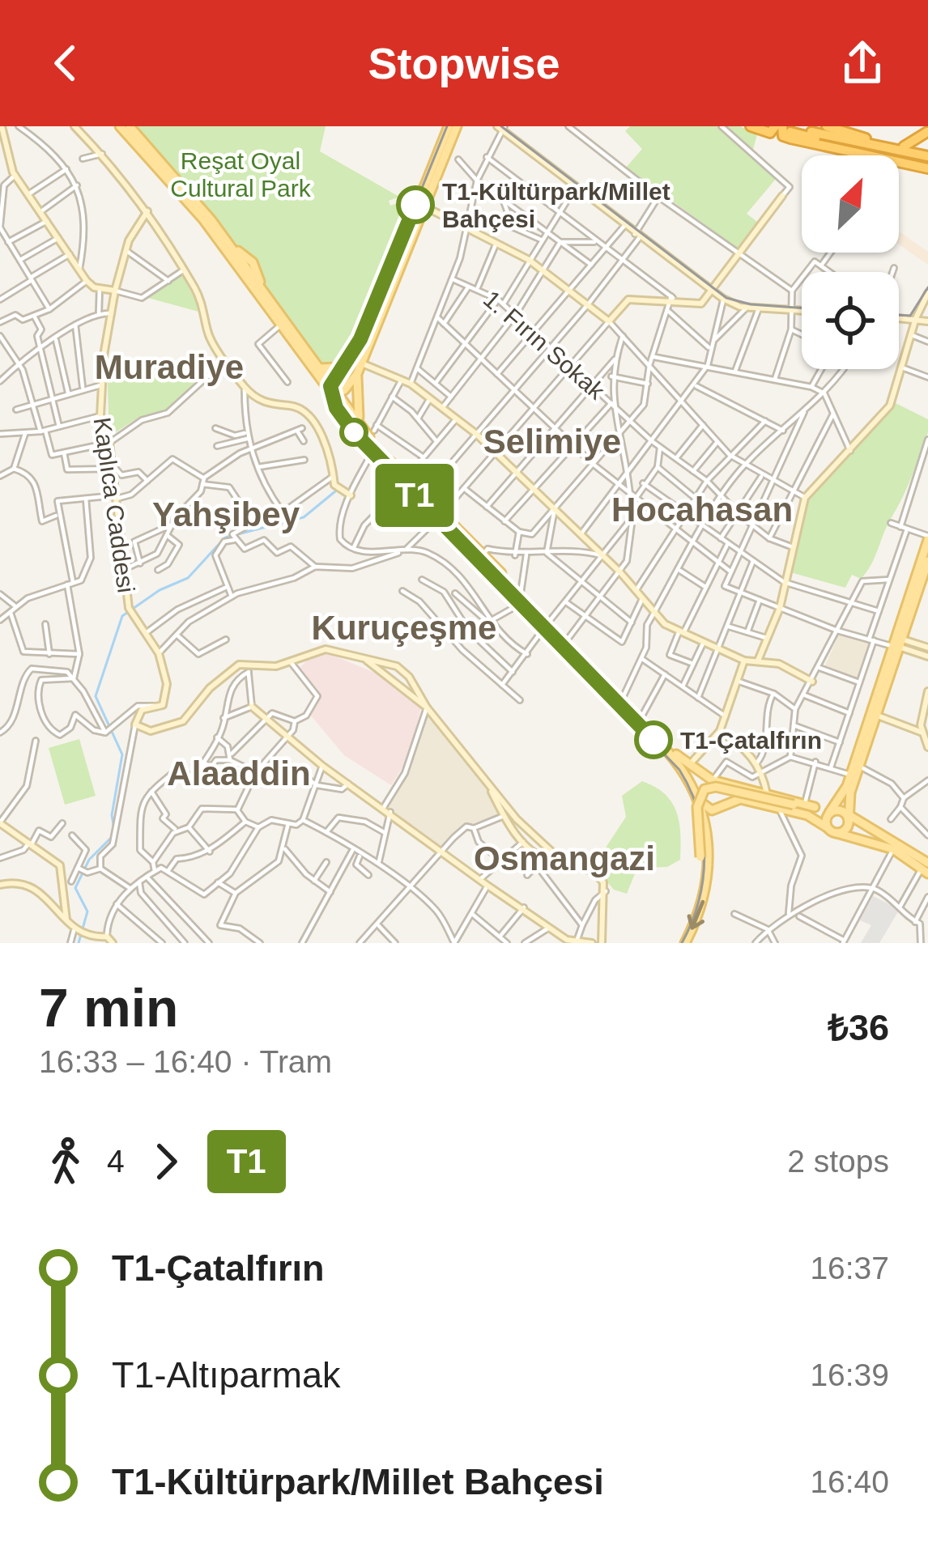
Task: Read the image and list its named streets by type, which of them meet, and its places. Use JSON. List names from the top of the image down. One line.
{"streets":{"main road":["Kaplıca Caddesi"],"street":["1. Fırın Sokak"]},"districts":["Muradiye","Selimiye","Hocahasan","Yahşibey","Kuruçeşme","Alaaddin","Osmangazi"],"parks":["Reşat Oyal Cultural Park"],"places":["T1-Kültürpark/Millet Bahçesi","T1-Çatalfırın"],"lines":["tram line T1"],"north":"top right","page":{"header":"Stopwise","on_map":"T1","heading":["7 min","16:33 – 16:40 · Tram","₺36"],"legs":["4","T1","2 stops"],"list":[{"name":"T1-Çatalfırın","value":"16:37"},{"name":"T1-Altıparmak","value":"16:39"},{"name":"T1-Kültürpark/Millet Bahçesi","value":"16:40"}]}}
